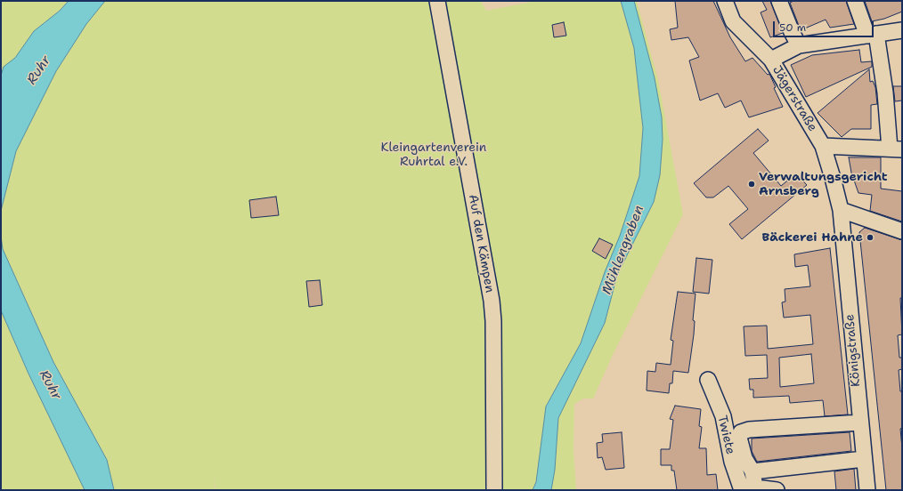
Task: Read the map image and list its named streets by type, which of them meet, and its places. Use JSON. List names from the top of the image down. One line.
{"streets":{"street":["Jägerstraße","Auf den Kämpen","Königstraße","Twiete"]},"crossings":[["Jägerstraße","Königstraße"]],"water":["Ruhr","Mühlengraben"],"parks":["Kleingartenverein Ruhrtal e.V."],"places":["Verwaltungsgericht Arnsberg","Bäckerei Hahne"],"scale_bar":"50 m"}
